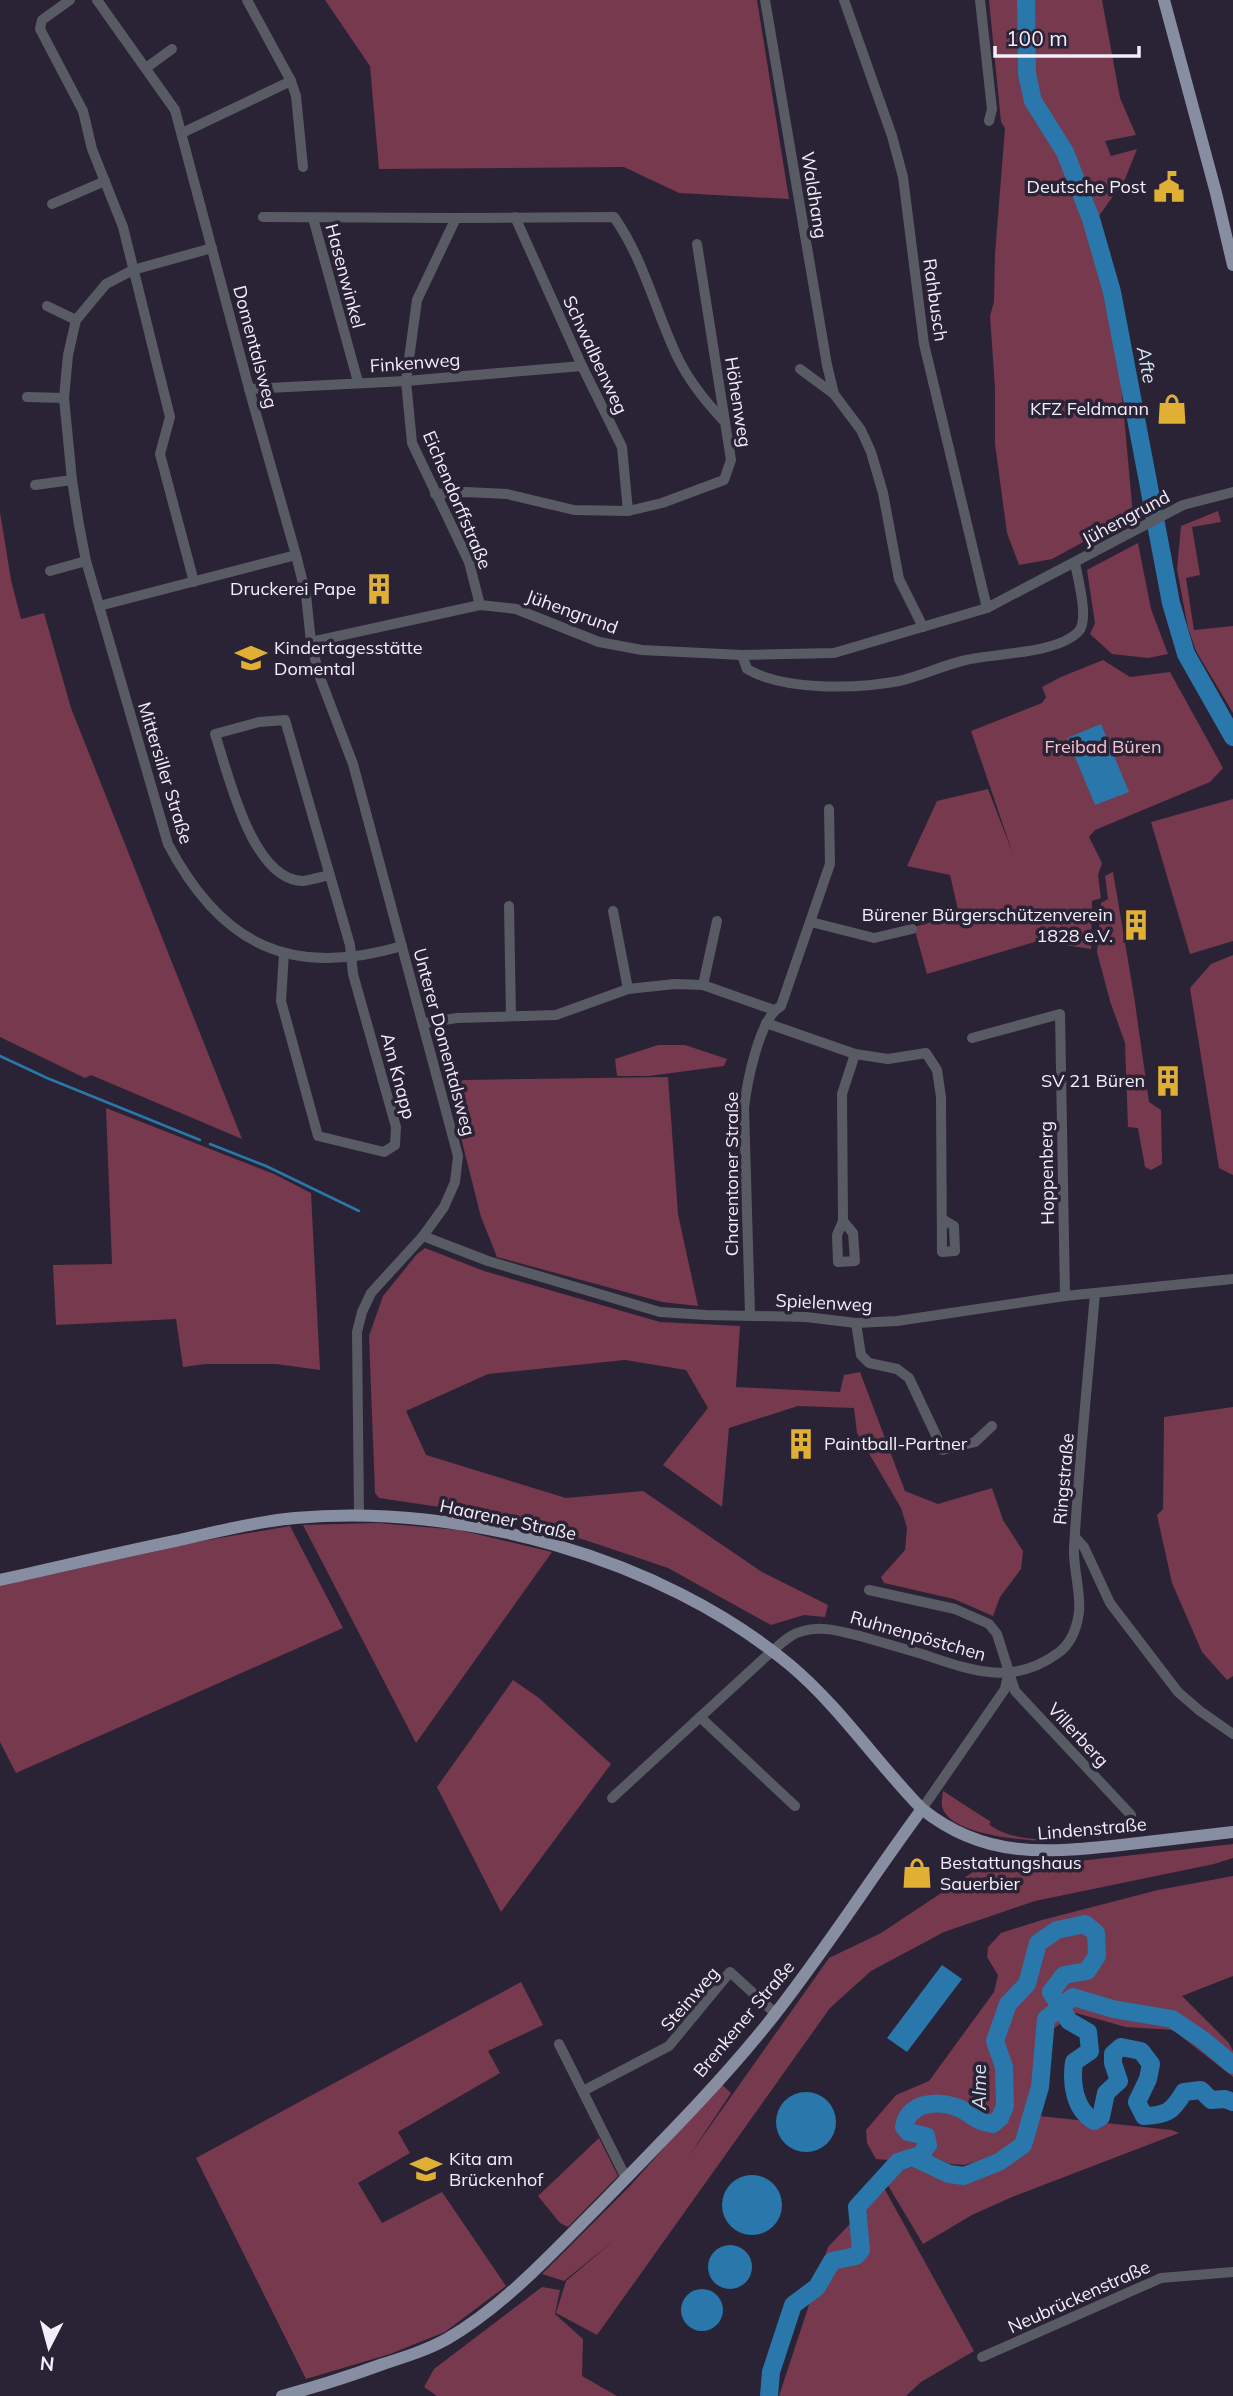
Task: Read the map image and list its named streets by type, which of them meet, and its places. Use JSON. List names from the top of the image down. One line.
{"streets":{"main road":["Haarener Straße","Lindenstraße","Brenkener Straße"],"street":["Waldhang","Hasenwinkel","Rahbusch","Domentalsweg","Schwalbenweg","Finkenweg","Höhenweg","Eichendorffstraße","Jühengrund","Mittersiller Straße","Unterer Domentalsweg","Am Knapp","Hoppenberg","Charentoner Straße","Spielenweg","Ringstraße","Ruhnenpöstchen","Villerberg","Steinweg","Neubrückenstraße"]},"crossings":[["Waldhang","Jühengrund"],["Hasenwinkel","Finkenweg"],["Hasenwinkel","Eichendorffstraße"],["Rahbusch","Jühengrund"],["Domentalsweg","Finkenweg"],["Domentalsweg","Jühengrund"],["Domentalsweg","Mittersiller Straße"],["Domentalsweg","Unterer Domentalsweg"],["Schwalbenweg","Finkenweg"],["Schwalbenweg","Höhenweg"],["Finkenweg","Eichendorffstraße"],["Höhenweg","Eichendorffstraße"],["Eichendorffstraße","Jühengrund"],["Jühengrund","Unterer Domentalsweg"],["Mittersiller Straße","Unterer Domentalsweg"],["Mittersiller Straße","Am Knapp"],["Unterer Domentalsweg","Spielenweg"],["Unterer Domentalsweg","Haarener Straße"],["Hoppenberg","Spielenweg"],["Charentoner Straße","Spielenweg"],["Spielenweg","Ringstraße"],["Haarener Straße","Ruhnenpöstchen"],["Haarener Straße","Lindenstraße"],["Haarener Straße","Brenkener Straße"],["Ruhnenpöstchen","Villerberg"],["Ruhnenpöstchen","Brenkener Straße"],["Villerberg","Brenkener Straße"],["Lindenstraße","Brenkener Straße"],["Steinweg","Brenkener Straße"]],"water":["Afte","Alme"],"parks":["Freibad Büren"],"places":{"public building":["Deutsche Post"],"shop":["KFZ Feldmann","Bestattungshaus Sauerbier"],"building":["Druckerei Pape","Bürener Bürgerschützenverein 1828 e.V.","SV 21 Büren","Paintball-Partner"],"school or university":["Kindertagesstätte Domental","Kita am Brückenhof"]},"scale_bar":"100 m","north":"bottom"}
